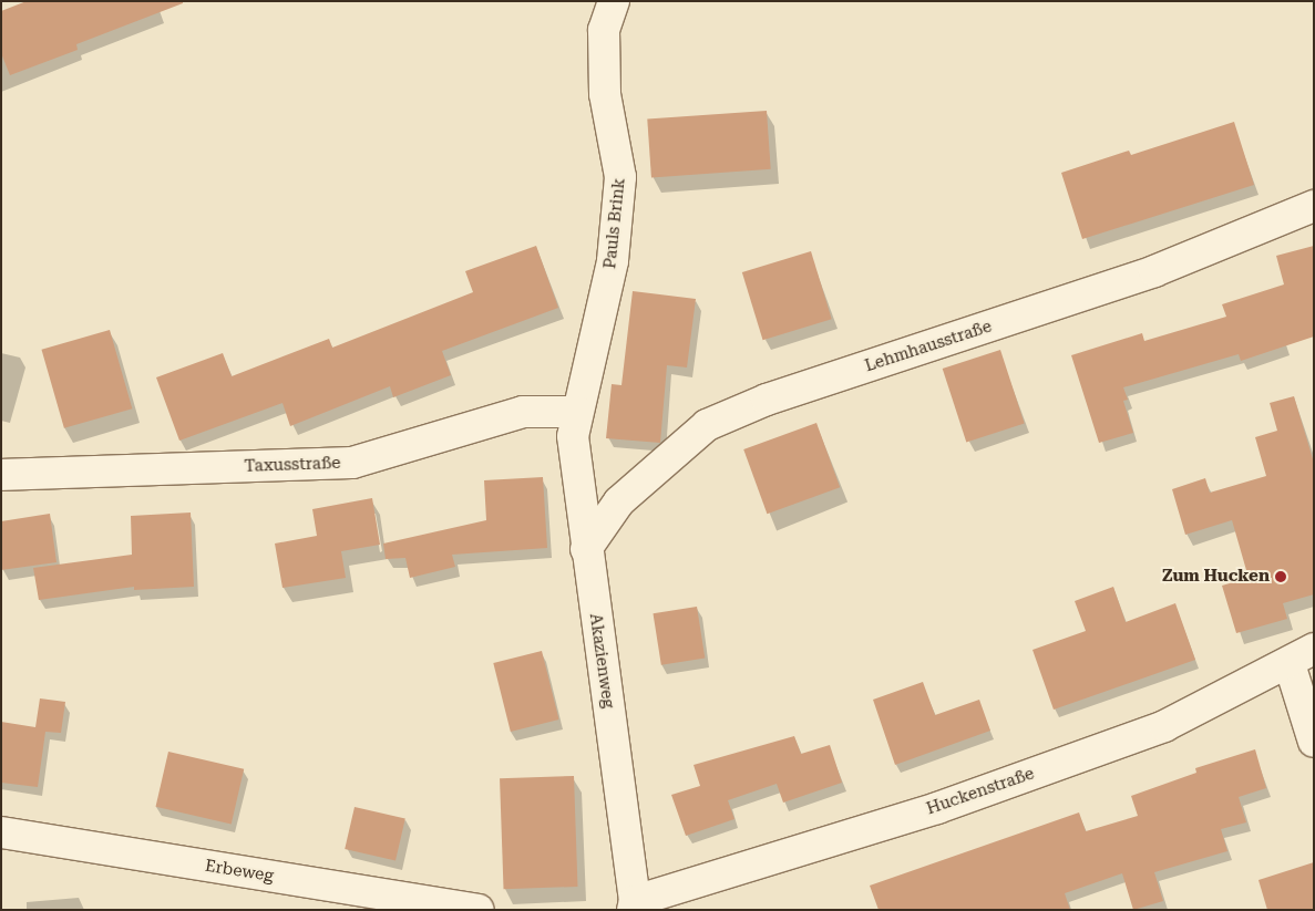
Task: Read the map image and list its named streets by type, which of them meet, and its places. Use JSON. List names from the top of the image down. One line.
{"streets":{"street":["Pauls Brink","Lehmhausstraße","Taxusstraße","Akazienweg","Huckenstraße","Erbeweg"]},"crossings":[["Pauls Brink","Taxusstraße"],["Pauls Brink","Akazienweg"],["Lehmhausstraße","Akazienweg"],["Taxusstraße","Akazienweg"],["Akazienweg","Huckenstraße"]],"places":["Zum Hucken"]}
